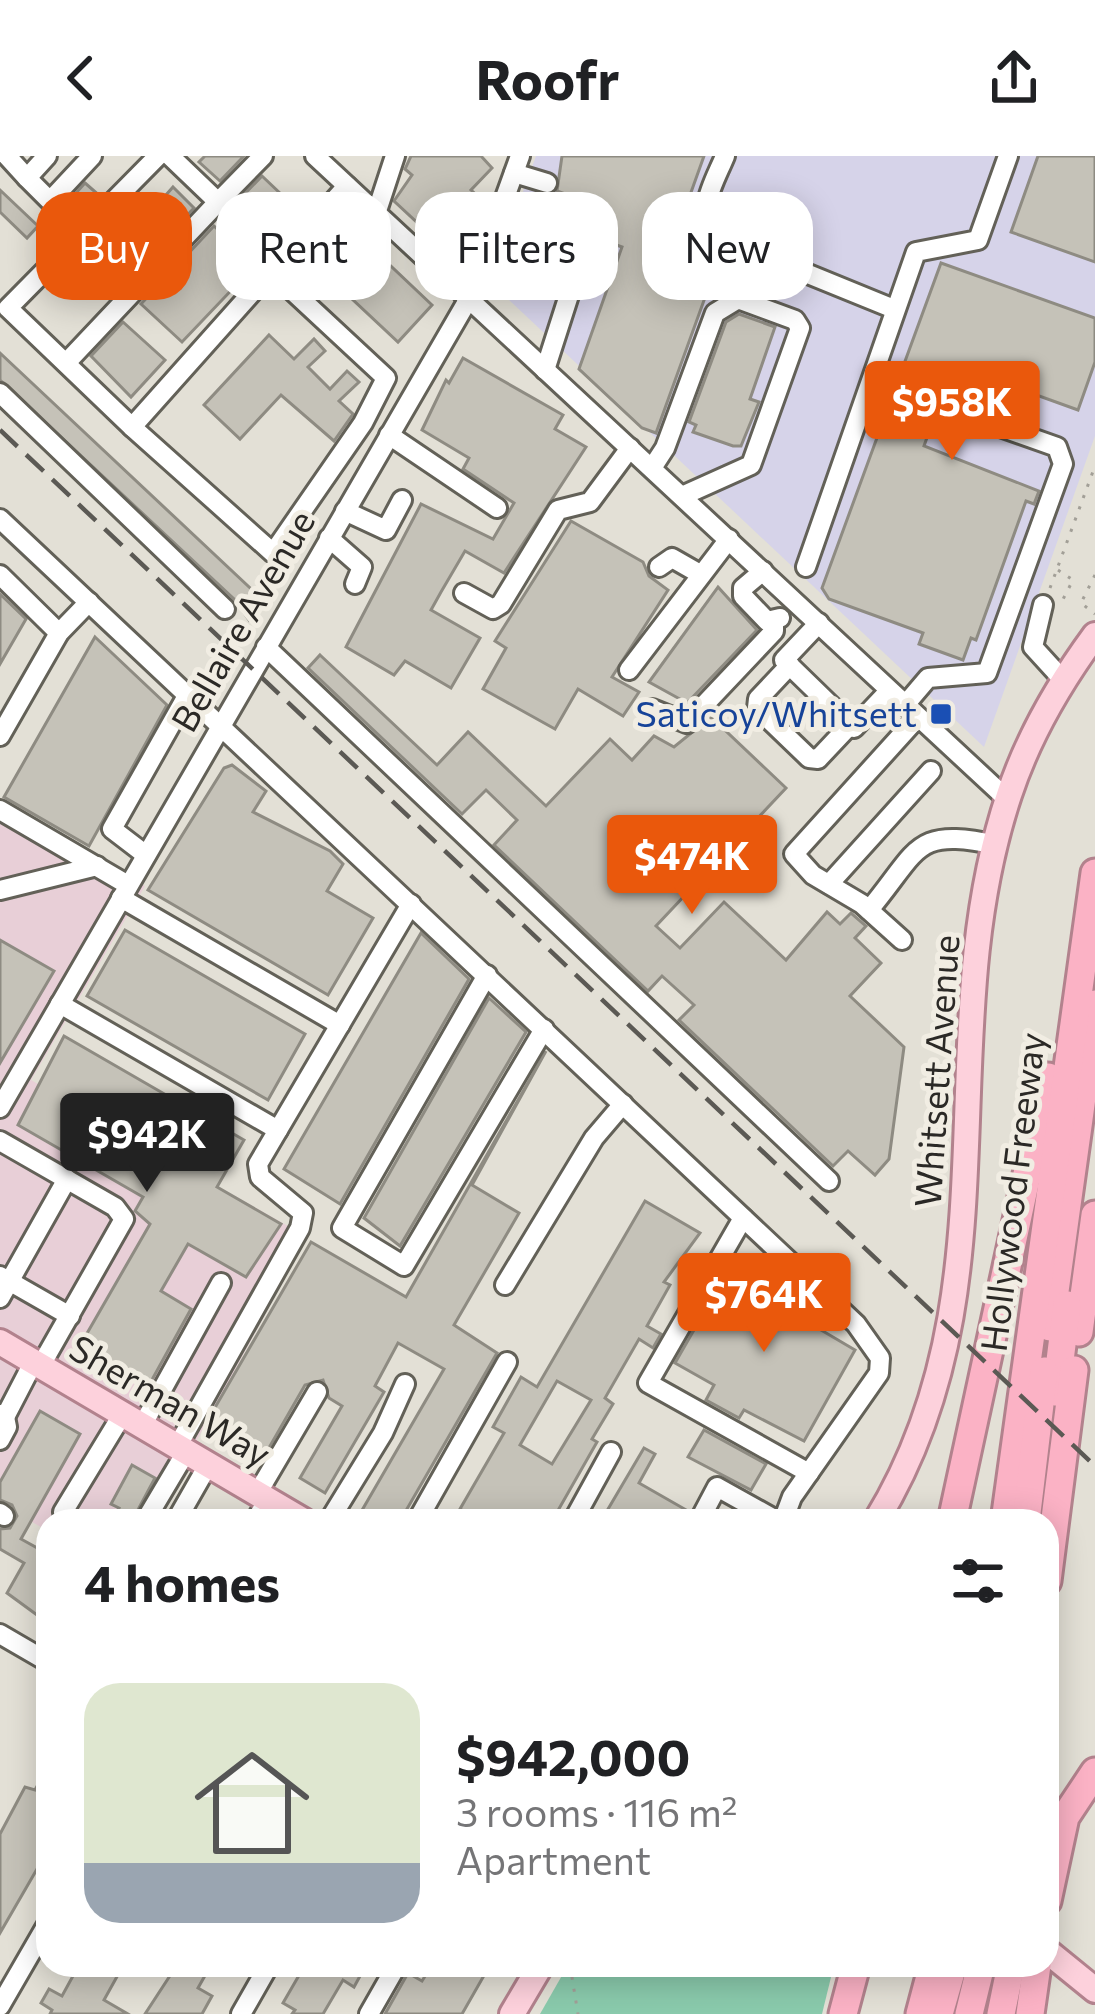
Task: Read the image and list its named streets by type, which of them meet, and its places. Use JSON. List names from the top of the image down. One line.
{"streets":{"highway":["Hollywood Freeway"],"main road":["Whitsett Avenue","Sherman Way"],"street":["Bellaire Avenue"]},"places":{"transit":["Saticoy/Whitsett"]},"page":{"header":"Roofr","chip":["Buy","Rent","Filters","New"],"price":["$958K","$474K","$942K","$764K"],"heading":"4 homes","list":[{"name":"$942,000","note":"3 rooms · 116 m² · Apartment"}]}}
